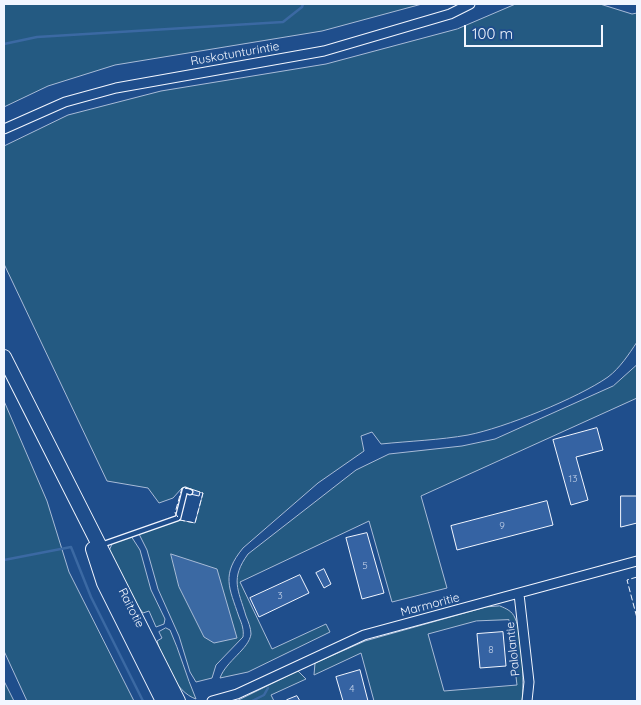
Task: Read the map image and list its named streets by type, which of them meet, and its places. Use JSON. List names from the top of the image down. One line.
{"streets":{"main road":["Raitotie"],"street":["Ruskotunturintie","Marmoritie","Palolantie"]},"crossings":[["Marmoritie","Palolantie"]],"house_numbers":["13","9","5","3","8","4"],"scale_bar":"100 m"}
